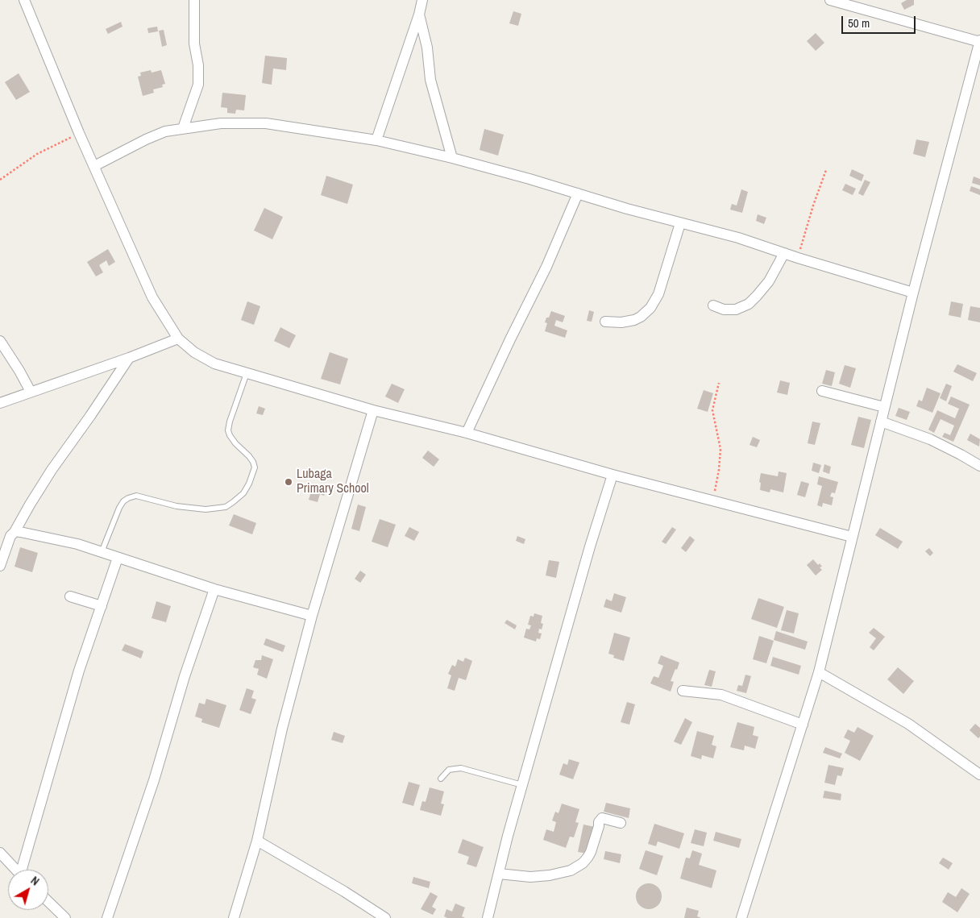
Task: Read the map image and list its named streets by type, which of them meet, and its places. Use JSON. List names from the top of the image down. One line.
{"places":["Lubaga Primary School"],"scale_bar":"50 m","north":"top right"}
